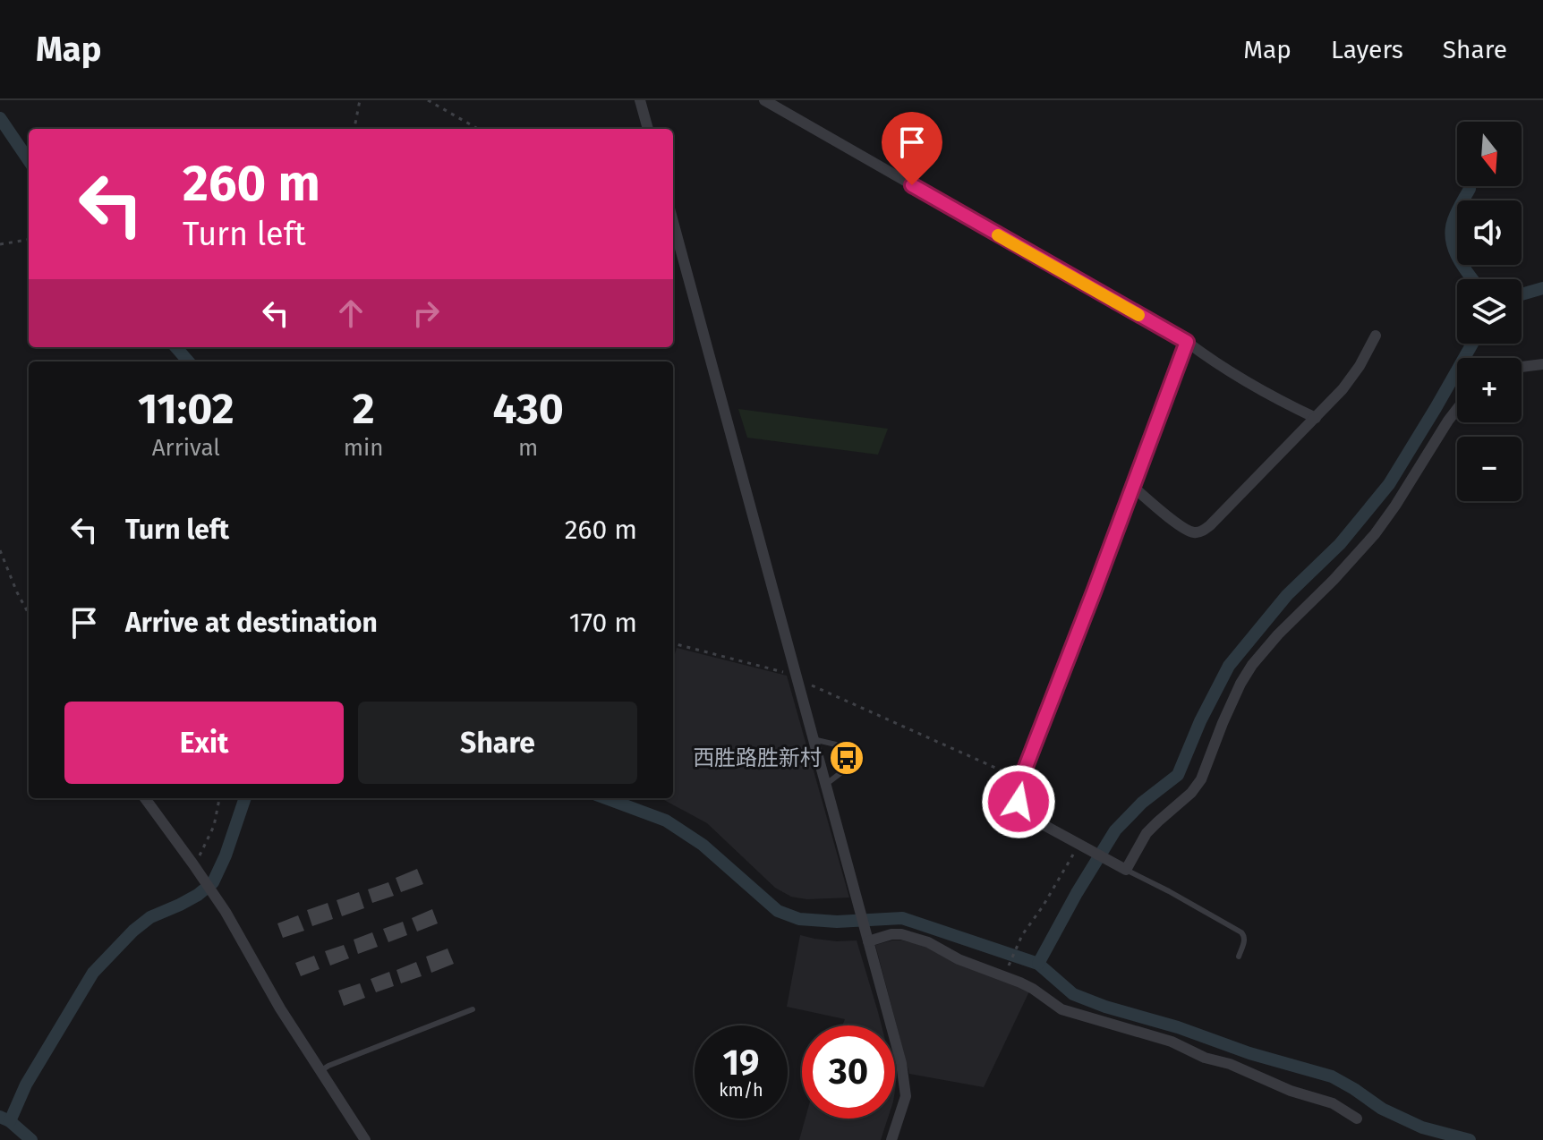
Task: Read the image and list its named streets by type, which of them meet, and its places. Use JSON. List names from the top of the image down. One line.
{"places":{"bus stop":["西胜路胜新村"]},"north":"bottom","page":{"header":"Map","nav":["Map","Layers","Share"],"map_buttons":["+","−"],"turn":["260 m","Turn left"],"eta":["11:02","Arrival","2","min","430","m"],"list":[{"name":"Turn left","value":"260 m"},{"name":"Arrive at destination","value":"170 m"}],"buttons":["Exit","Share"],"speed":"19 km/h","limit":"30"}}
